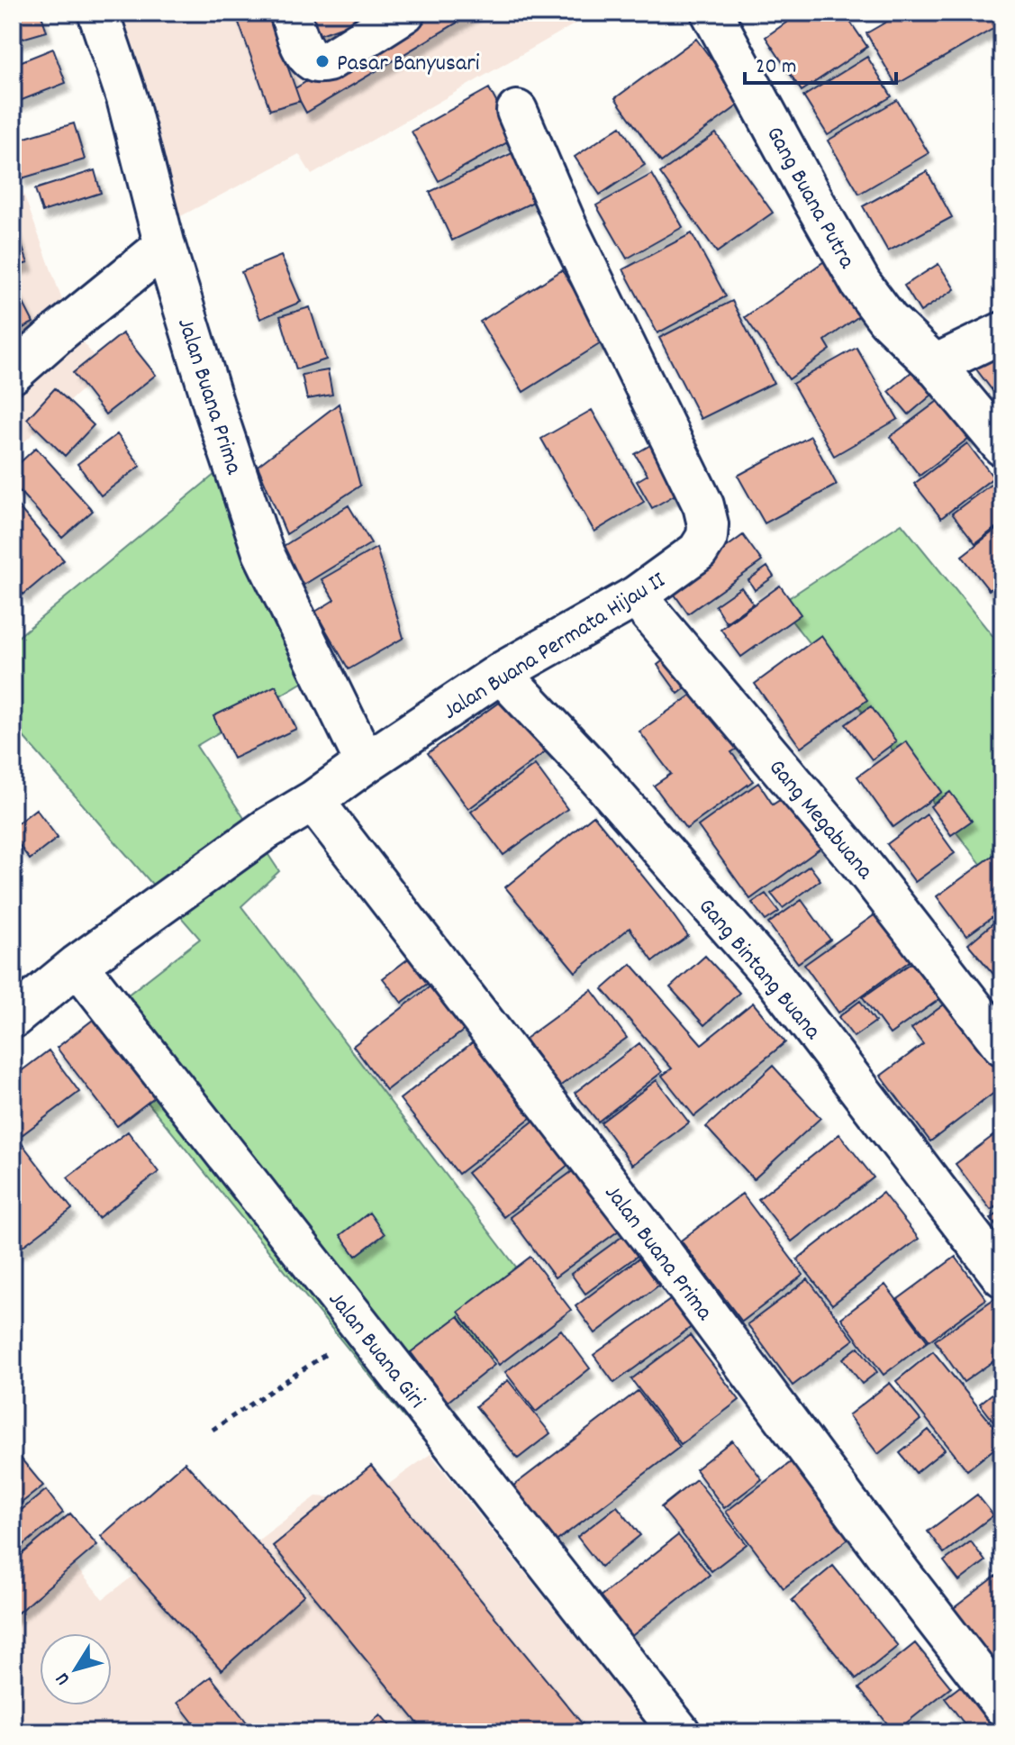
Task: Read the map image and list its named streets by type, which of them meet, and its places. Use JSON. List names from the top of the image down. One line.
{"streets":{"street":["Gang Buana Putra","Jalan Buana Prima","Jalan Buana Permata Hijau II","Gang Megabuana","Gang Bintang Buana","Jalan Buana Giri"]},"crossings":[["Jalan Buana Prima","Jalan Buana Permata Hijau II"],["Jalan Buana Permata Hijau II","Gang Megabuana"],["Jalan Buana Permata Hijau II","Gang Bintang Buana"],["Jalan Buana Permata Hijau II","Jalan Buana Giri"]],"places":["Pasar Banyusari"],"scale_bar":"20 m","north":"bottom left"}
